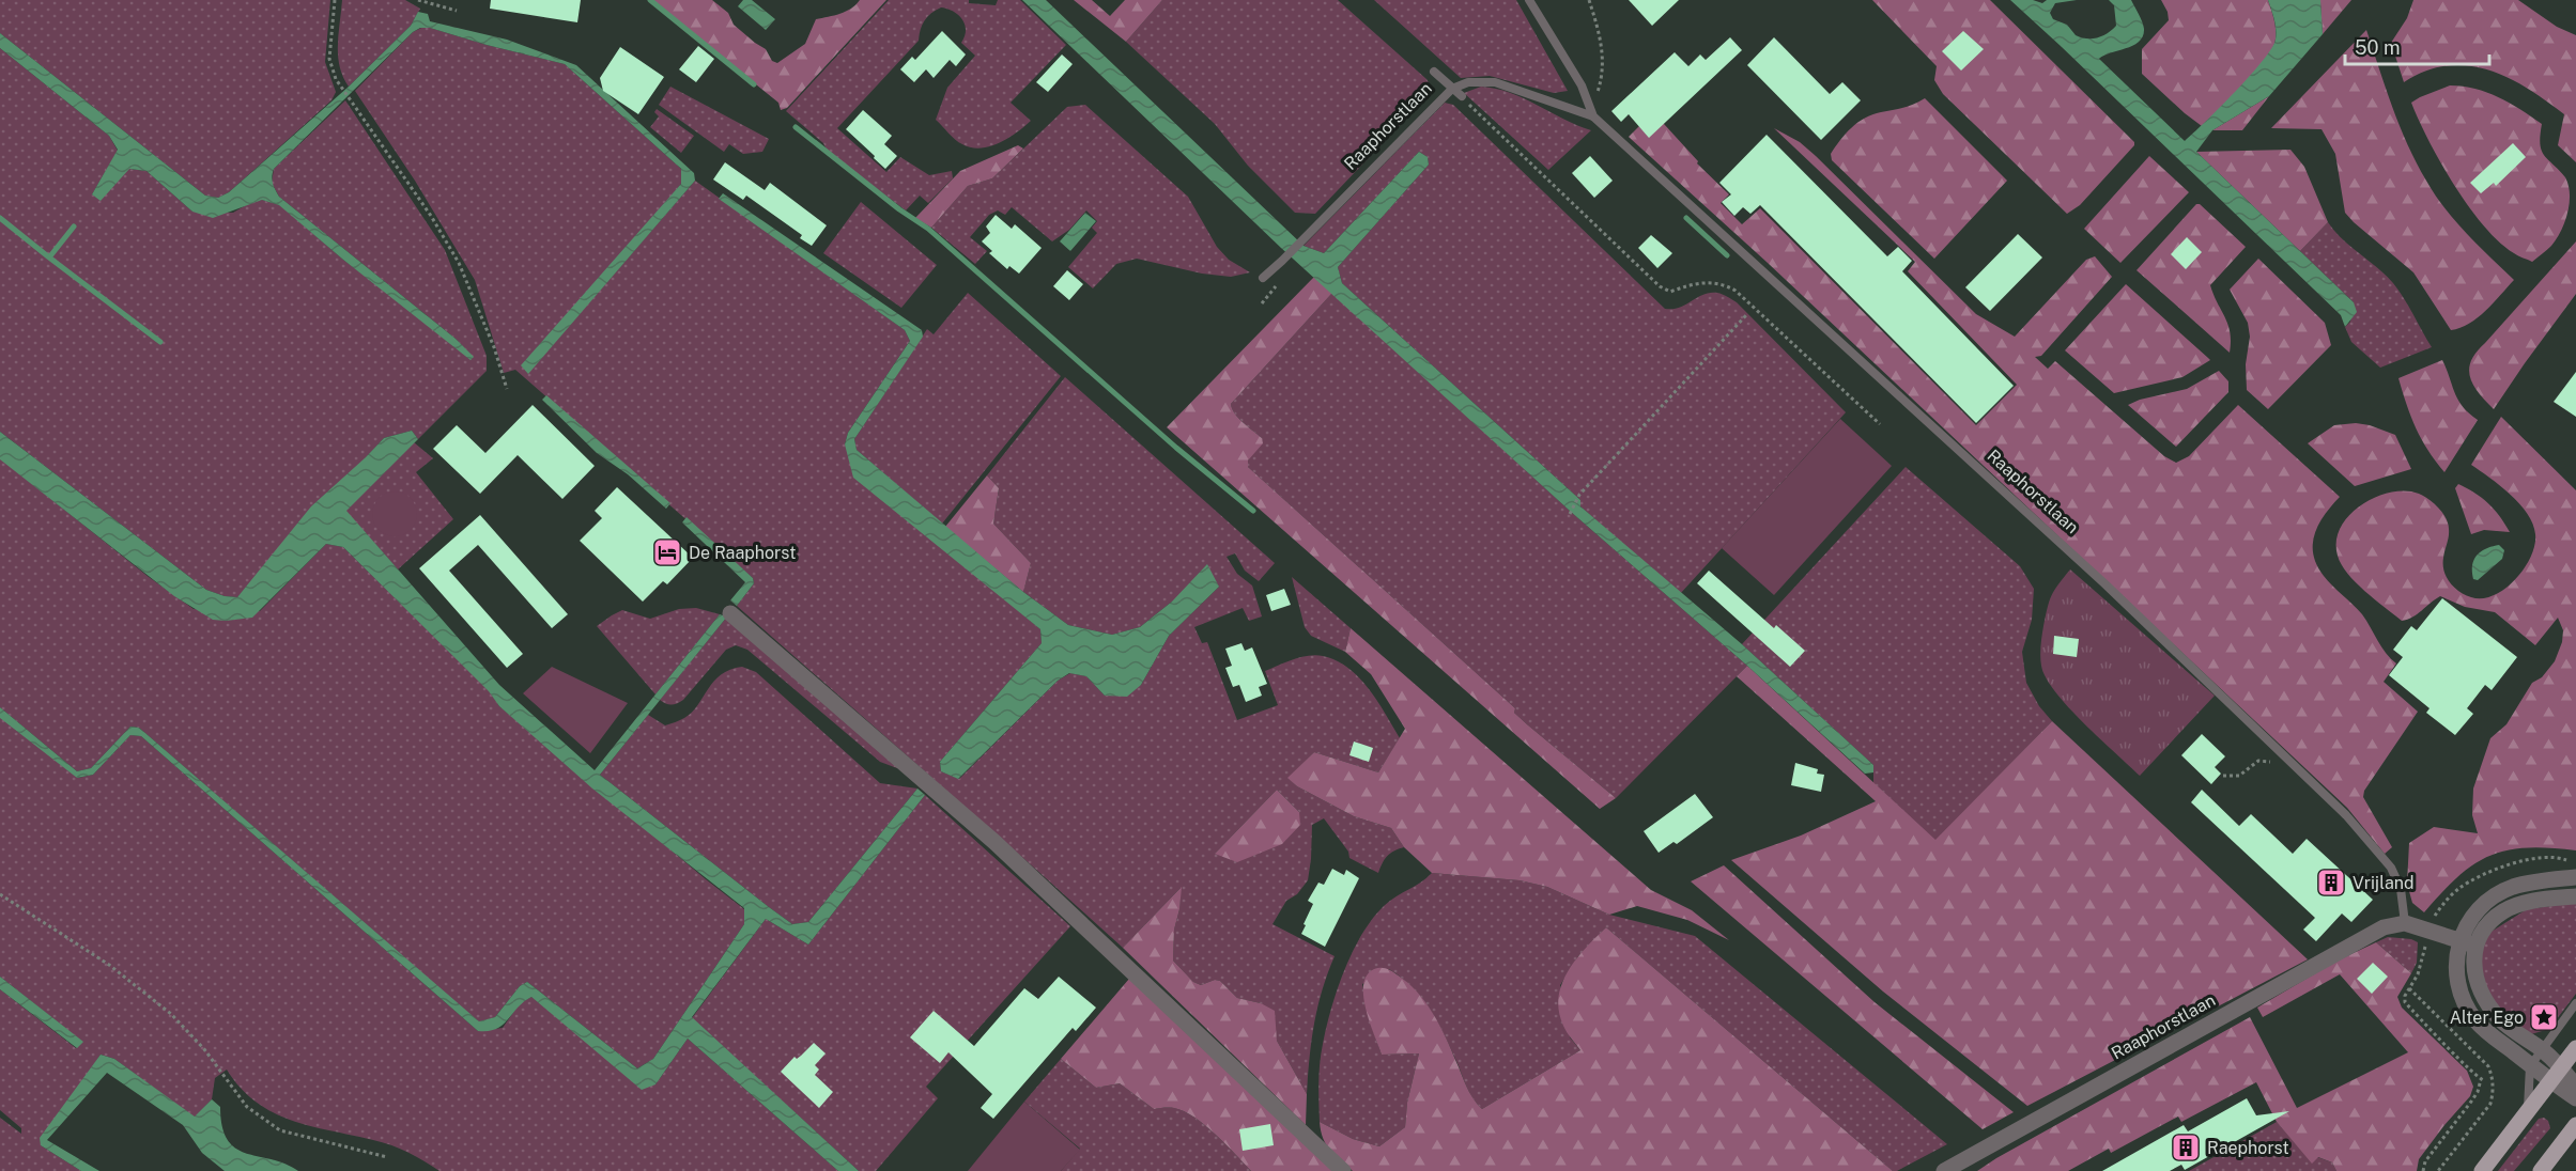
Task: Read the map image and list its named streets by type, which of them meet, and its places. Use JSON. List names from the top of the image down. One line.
{"streets":{"street":["Raaphorstlaan"]},"places":{"hotel":["De Raaphorst"],"building":["Vrijland","Raephorst"],"place":["Alter Ego"]},"scale_bar":"50 m"}
